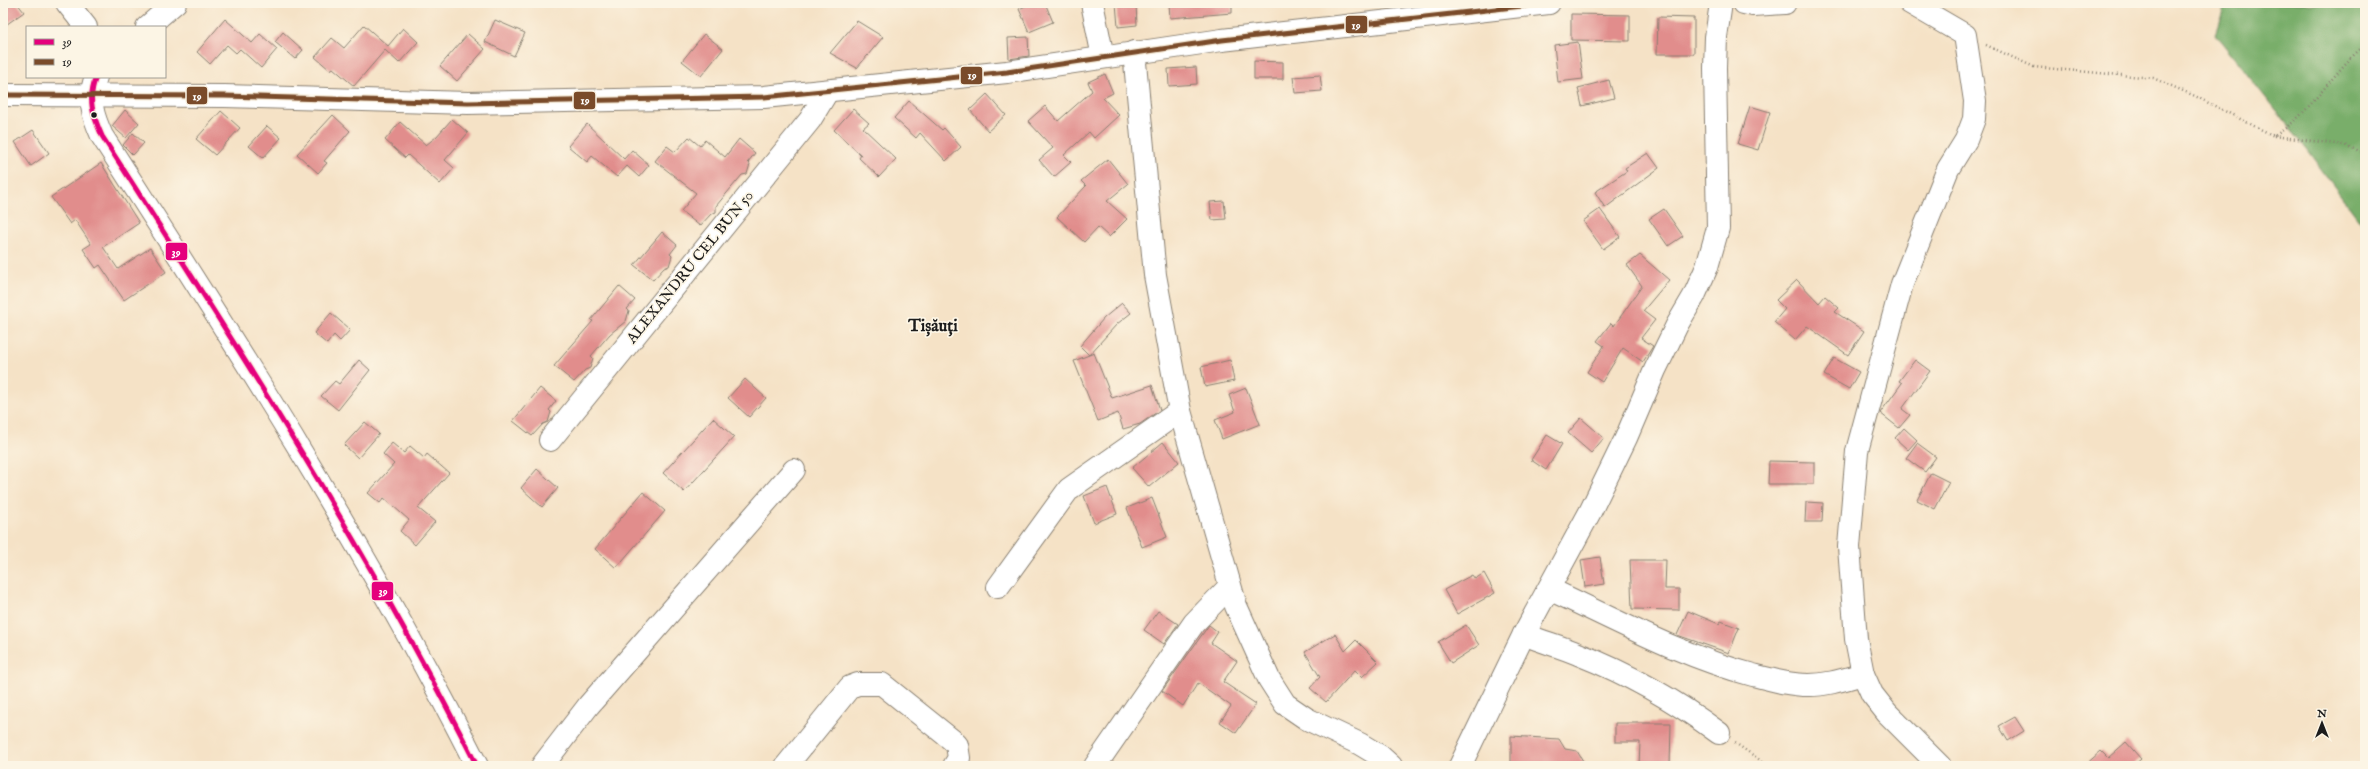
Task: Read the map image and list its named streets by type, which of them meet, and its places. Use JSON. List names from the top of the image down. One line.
{"streets":{"street":["ALEXANDRU CEL BUN 50"]},"districts":["Tișăuți"],"lines":["transit line 19","transit line 39"],"legend":["39","19"],"north":"top"}
